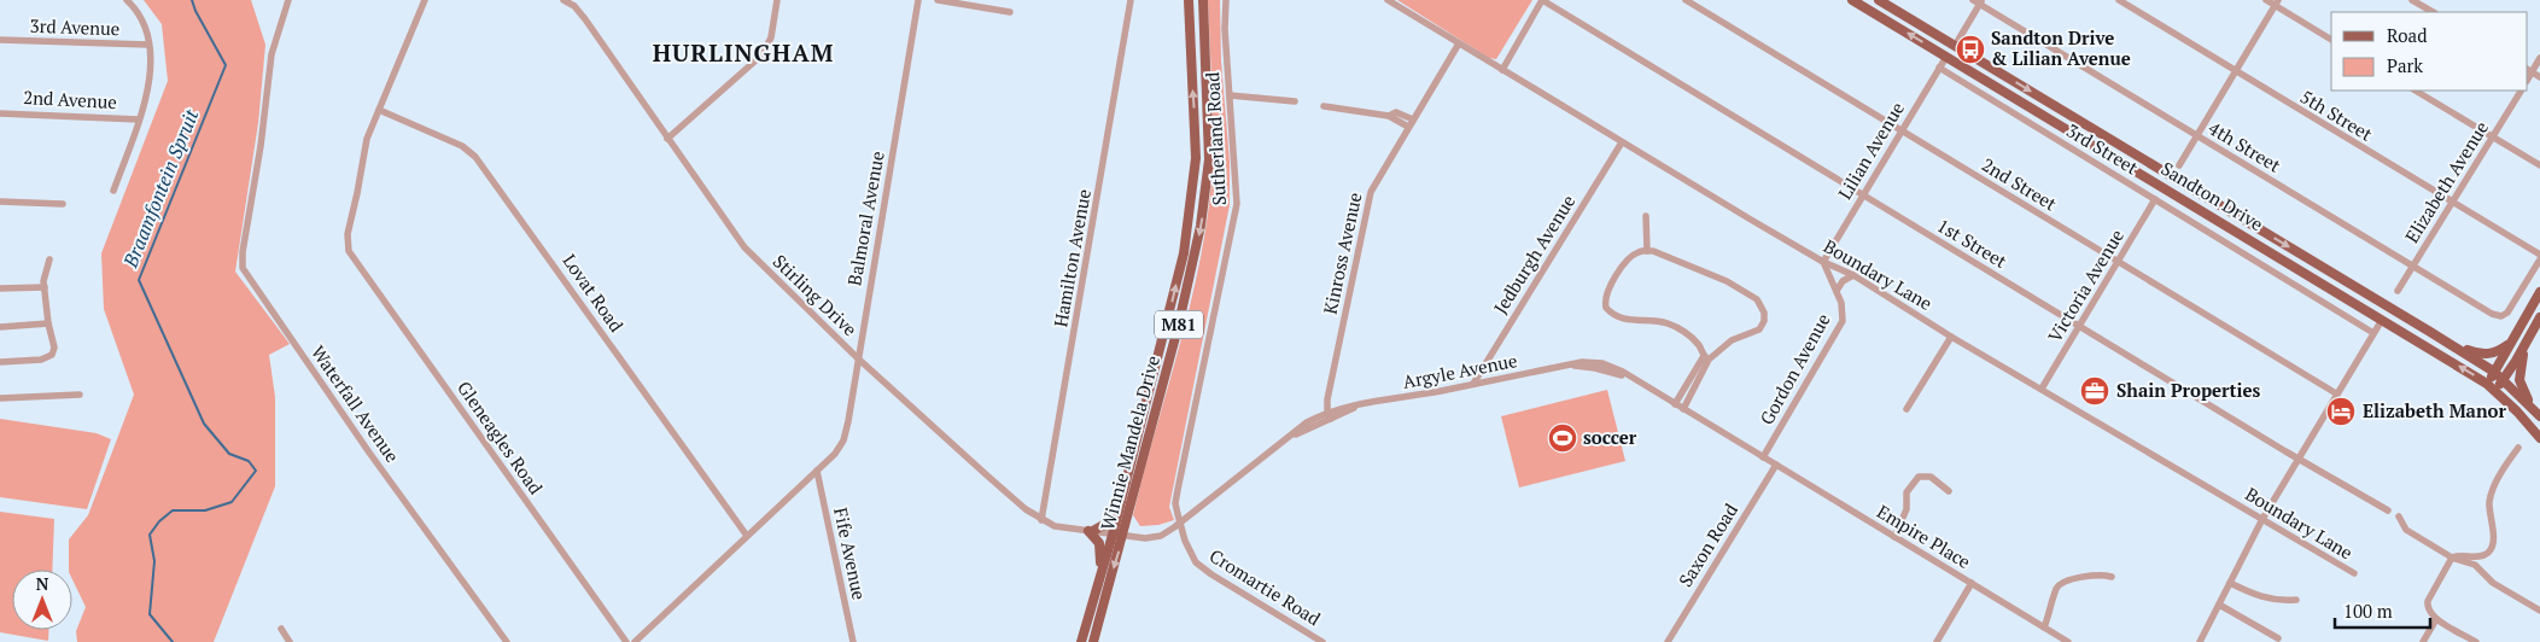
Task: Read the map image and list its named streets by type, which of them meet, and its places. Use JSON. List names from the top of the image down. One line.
{"streets":{"main road":["Sandton Drive","M81","Winnie Mandela Drive"],"street":["3rd Avenue","2nd Avenue","5th Street","Sutherland Road","4th Street","3rd Street","Lilian Avenue","Elizabeth Avenue","2nd Street","Balmoral Avenue","1st Street","Kinross Avenue","Jedburgh Avenue","Hamilton Avenue","Boundary Lane","Victoria Avenue","Lovat Road","Stirling Drive","Gordon Avenue","Argyle Avenue","Waterfall Avenue","Gleneagles Road","Empire Place","Saxon Road","Fife Avenue","Cromartie Road"]},"crossings":[["5th Street","4th Street"],["5th Street","Elizabeth Avenue"],["Sutherland Road","Argyle Avenue"],["Sutherland Road","Cromartie Road"],["4th Street","Elizabeth Avenue"],["3rd Street","Lilian Avenue"],["3rd Street","Victoria Avenue"],["Lilian Avenue","2nd Street"],["Lilian Avenue","Sandton Drive"],["Lilian Avenue","1st Street"],["Lilian Avenue","Boundary Lane"],["Lilian Avenue","Gordon Avenue"],["2nd Street","Victoria Avenue"],["Balmoral Avenue","Lovat Road"],["Balmoral Avenue","Stirling Drive"],["Balmoral Avenue","Fife Avenue"],["1st Street","Victoria Avenue"],["Kinross Avenue","Boundary Lane"],["Kinross Avenue","Argyle Avenue"],["Jedburgh Avenue","Boundary Lane"],["Jedburgh Avenue","Argyle Avenue"],["Hamilton Avenue","Stirling Drive"],["Boundary Lane","Victoria Avenue"],["Boundary Lane","Gordon Avenue"],["Lovat Road","Gleneagles Road"],["Stirling Drive","Argyle Avenue"],["Stirling Drive","Winnie Mandela Drive"],["Gordon Avenue","Argyle Avenue"],["Gordon Avenue","Empire Place"],["Argyle Avenue","Winnie Mandela Drive"],["Argyle Avenue","Empire Place"],["Argyle Avenue","Cromartie Road"],["Empire Place","Saxon Road"]],"districts":["HURLINGHAM"],"water":["Braamfontein Spruit"],"places":{"bus stop":["Sandton Drive & Lilian Avenue"],"office":["Shain Properties"],"hotel":["Elizabeth Manor"],"sports":["soccer"]},"legend":["Road","Park"],"scale_bar":"100 m","north":"top"}
